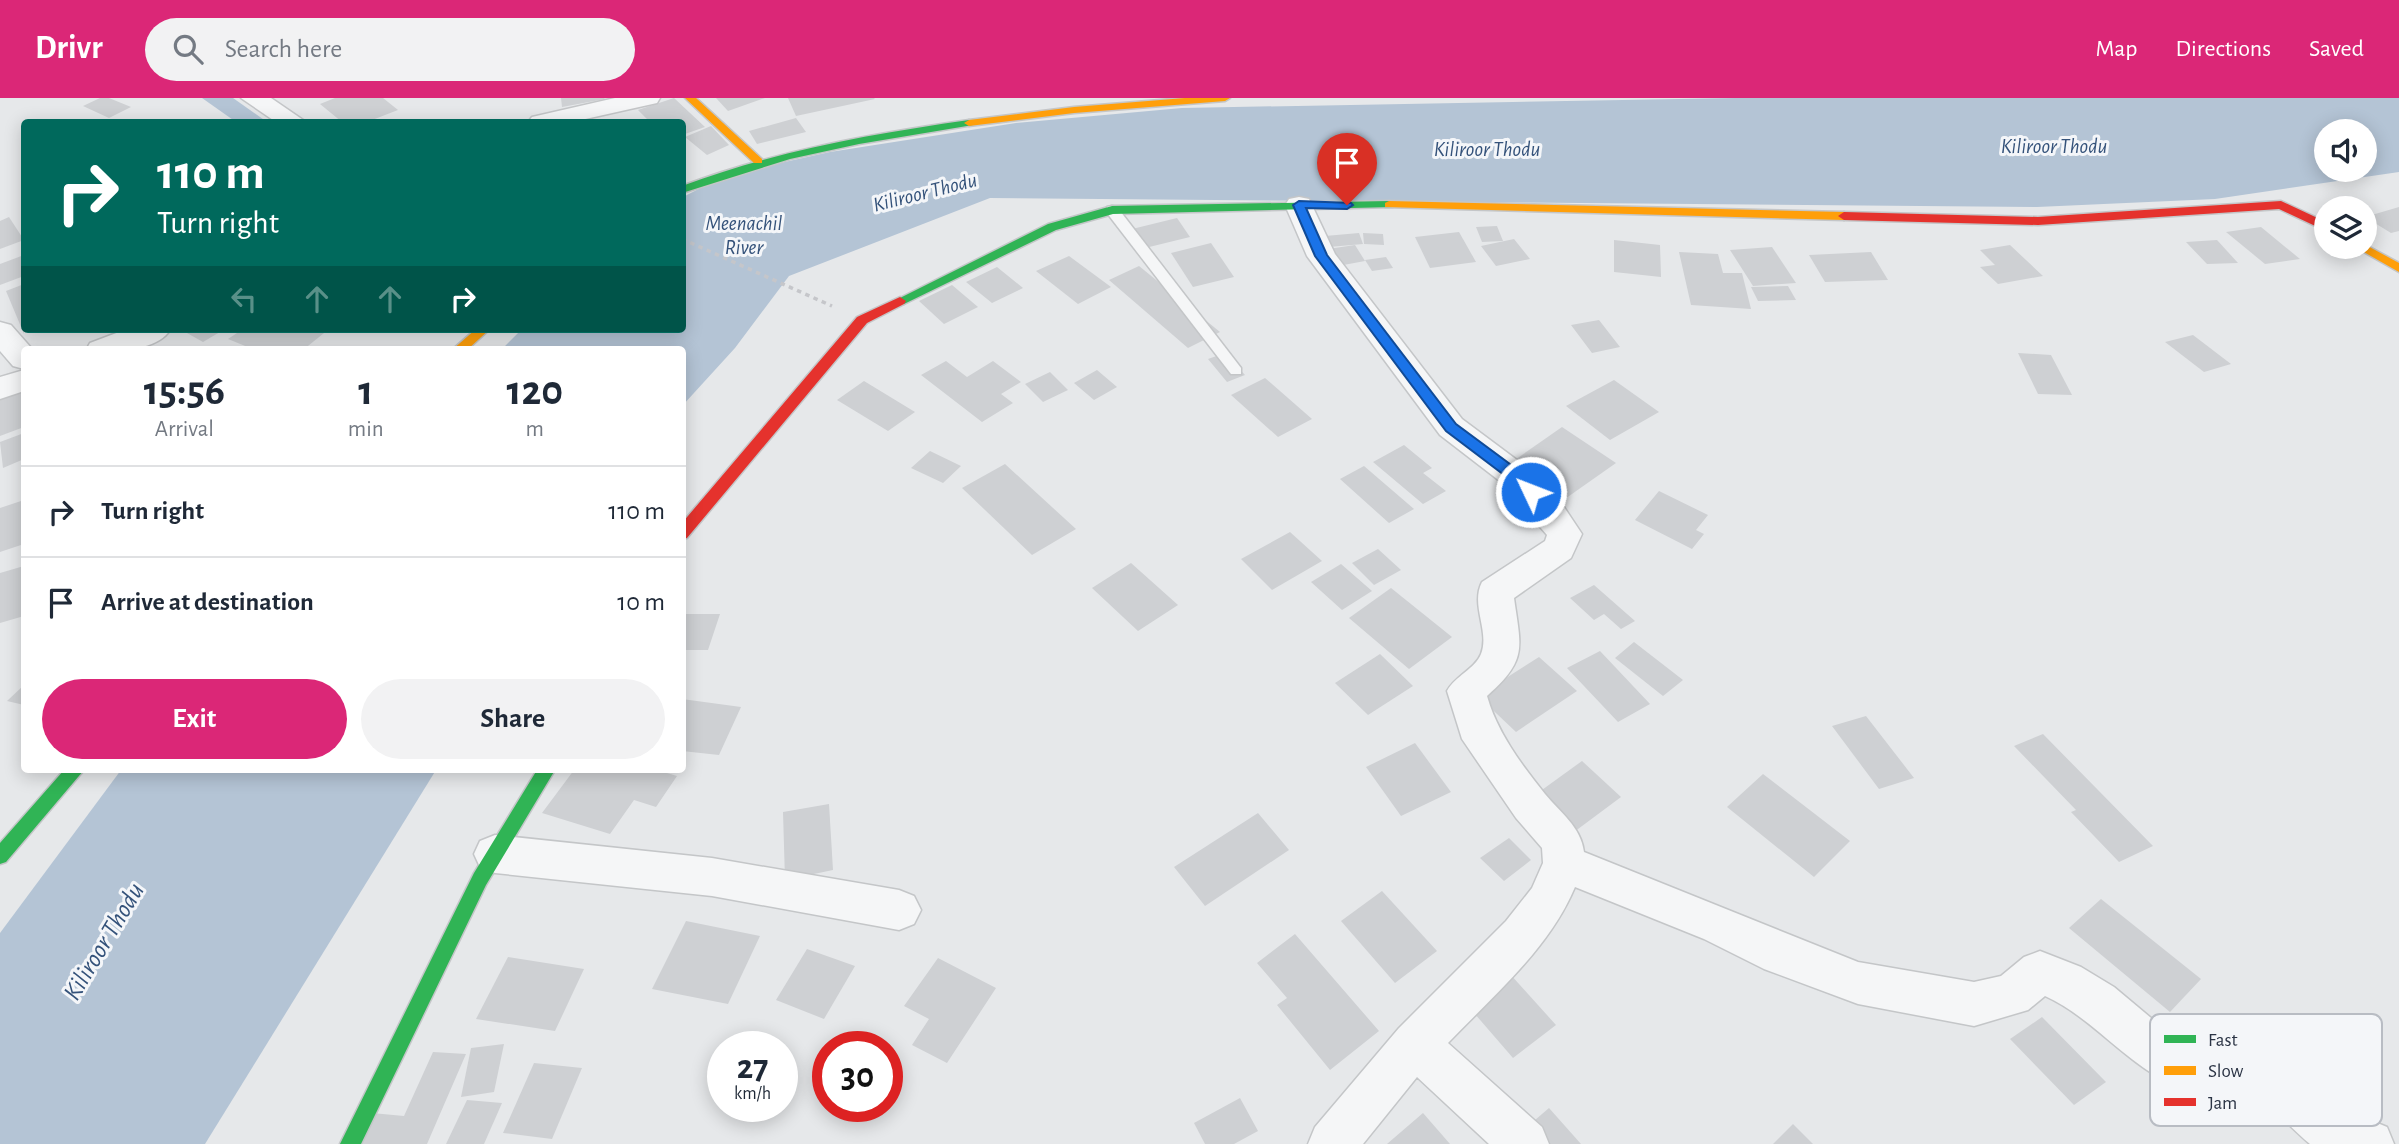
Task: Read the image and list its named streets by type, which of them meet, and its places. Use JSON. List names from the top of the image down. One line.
{"water":["Kiliroor Thodu","Meenachil River"],"legend":["Fast","Slow","Jam"],"page":{"header":"Drivr","search":"Search here","nav":["Map","Directions","Saved"],"turn":["110 m","Turn right"],"eta":["15:56","Arrival","1","min","120","m"],"list":[{"name":"Turn right","value":"110 m"},{"name":"Arrive at destination","value":"10 m"}],"buttons":["Exit","Share"],"speed":"27 km/h","limit":"30"}}
